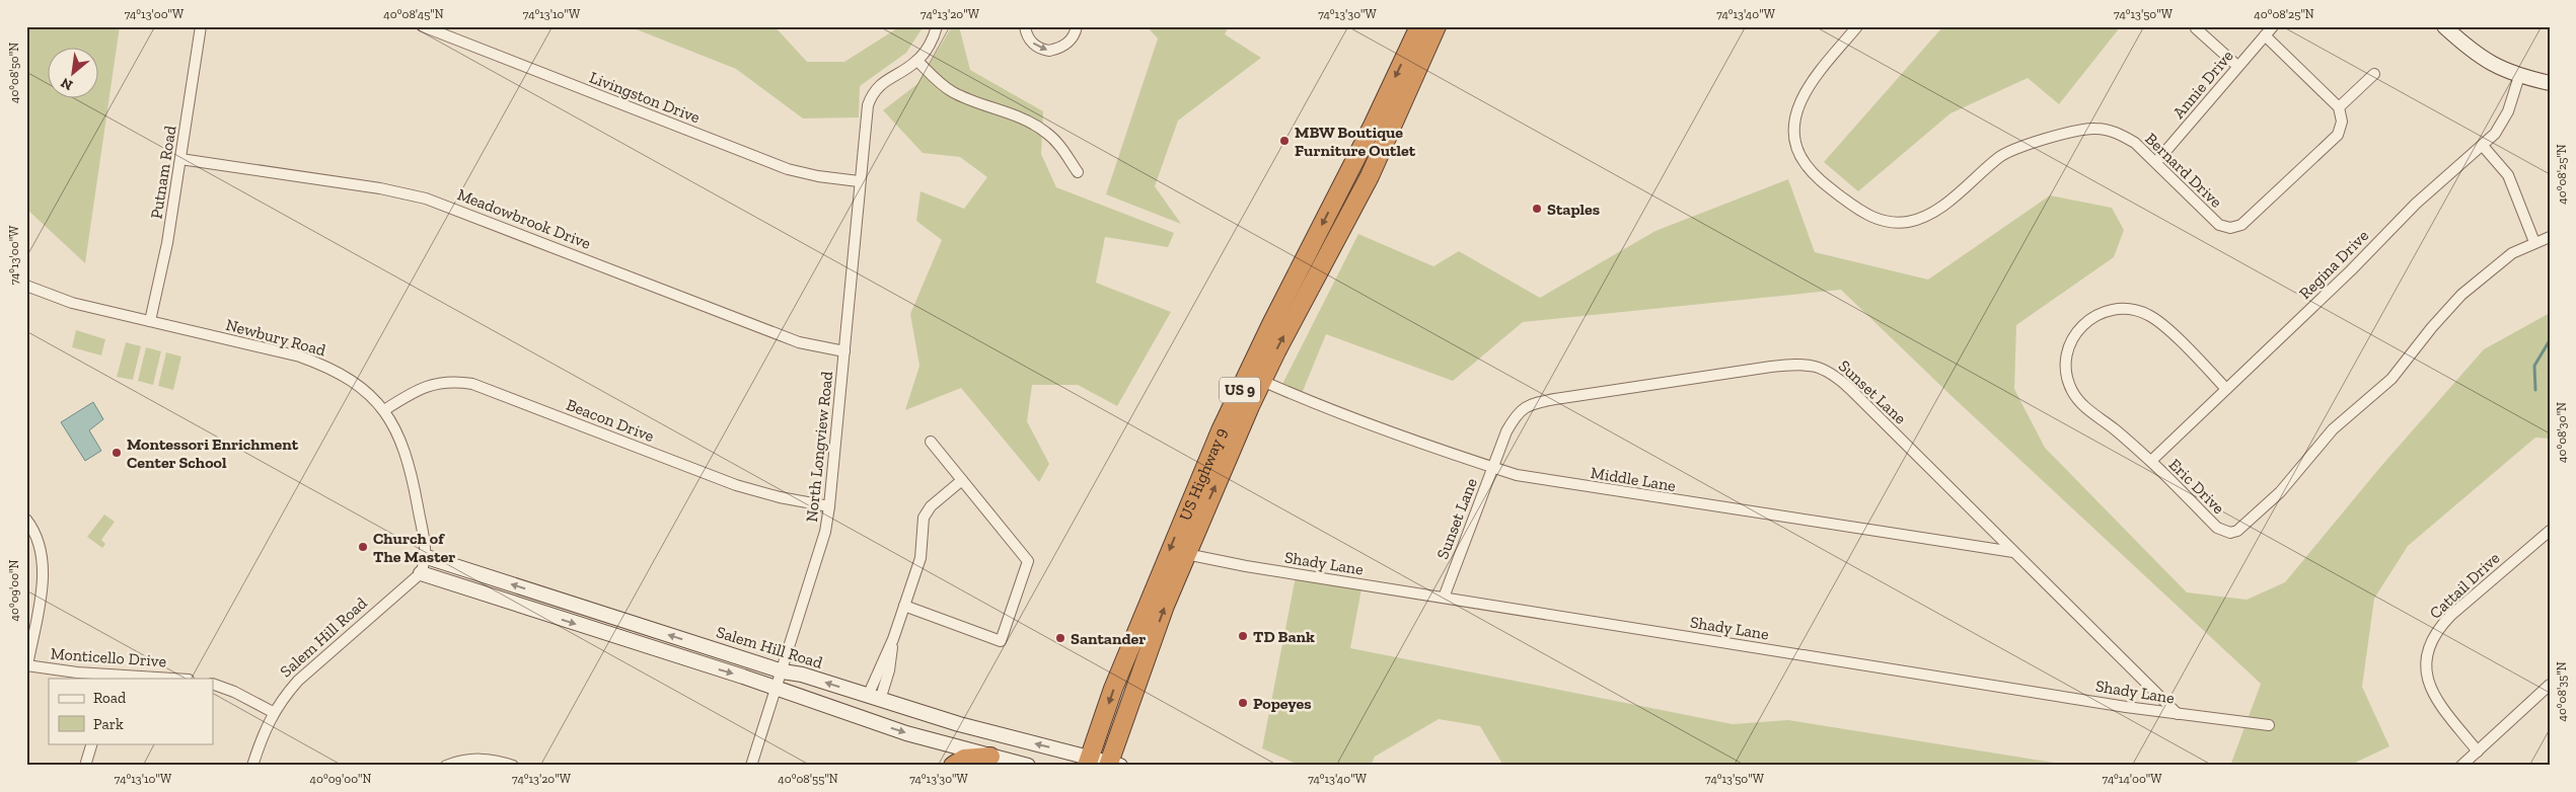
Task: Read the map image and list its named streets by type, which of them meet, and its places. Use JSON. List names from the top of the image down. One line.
{"streets":{"highway":["US 9","US Highway 9"],"street":["Annie Drive","Livingston Drive","Bernard Drive","Putnam Road","Meadowbrook Drive","Regina Drive","Newbury Road","Sunset Lane","Beacon Drive","North Longview Road","Middle Lane","Eric Drive","Shady Lane","Cattail Drive","Salem Hill Road","Monticello Drive"]},"crossings":[["Annie Drive","Bernard Drive"],["Livingston Drive","North Longview Road"],["Putnam Road","Meadowbrook Drive"],["Putnam Road","Newbury Road"],["Meadowbrook Drive","North Longview Road"],["Regina Drive","Eric Drive"],["Newbury Road","Beacon Drive"],["Newbury Road","Salem Hill Road"],["Sunset Lane","Middle Lane"],["Sunset Lane","Shady Lane"],["Beacon Drive","North Longview Road"],["North Longview Road","Salem Hill Road"],["US Highway 9","Middle Lane"],["US Highway 9","Shady Lane"],["US Highway 9","Salem Hill Road"]],"places":["MBW Boutique Furniture Outlet","Staples","Montessori Enrichment Center School","Church of The Master","TD Bank","Santander","Popeyes"],"legend":["Road","Park"],"north":"bottom left","coordinates":["74°13'00\"W","40°08'45\"N","74°13'10\"W","74°13'20\"W","74°13'30\"W","74°13'40\"W","74°13'50\"W","40°08'25\"N","40°08'50\"N","40°08'30\"N","40°09'00\"N","40°08'35\"N","40°08'55\"N","74°14'00\"W"]}
